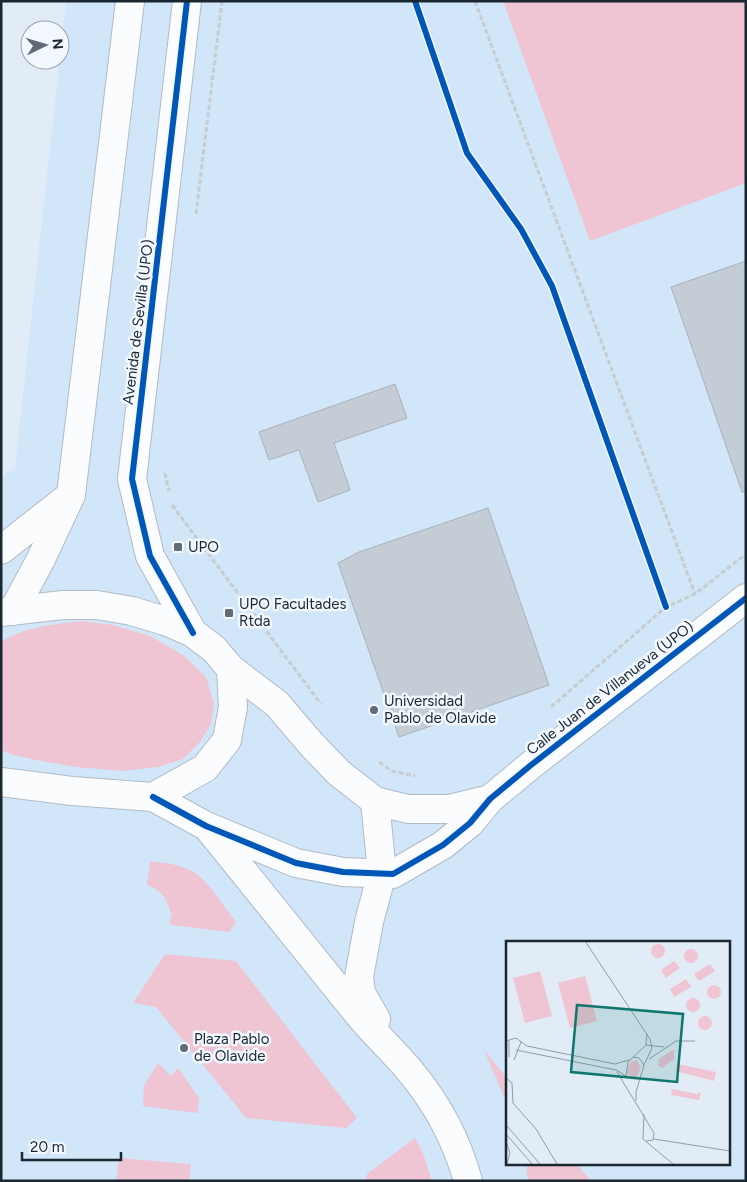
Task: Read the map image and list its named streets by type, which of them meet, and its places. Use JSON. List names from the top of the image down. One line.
{"streets":{"street":["Avenida de Sevilla (UPO)","Calle Juan de Villanueva (UPO)"]},"places":{"transit":["UPO","UPO Facultades Rtda"],"other":["Universidad Pablo de Olavide","Plaza Pablo de Olavide"]},"scale_bar":"20 m","north":"right"}
